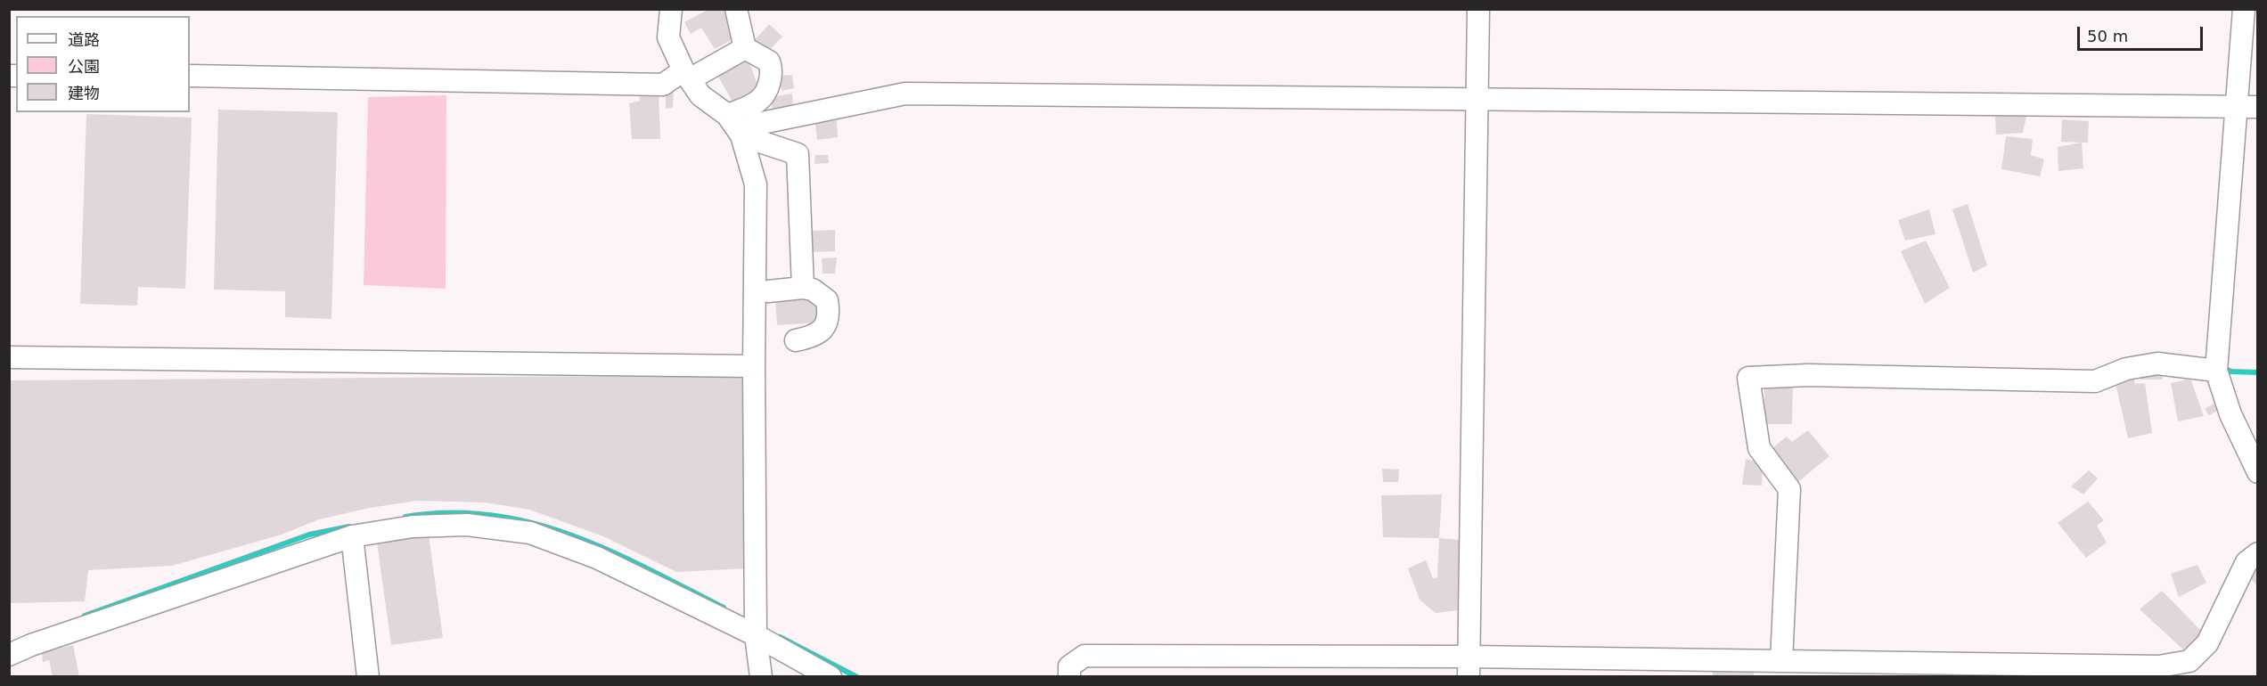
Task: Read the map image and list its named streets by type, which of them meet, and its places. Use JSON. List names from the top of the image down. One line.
{"legend":["道路","公園","建物"],"scale_bar":"50 m"}
